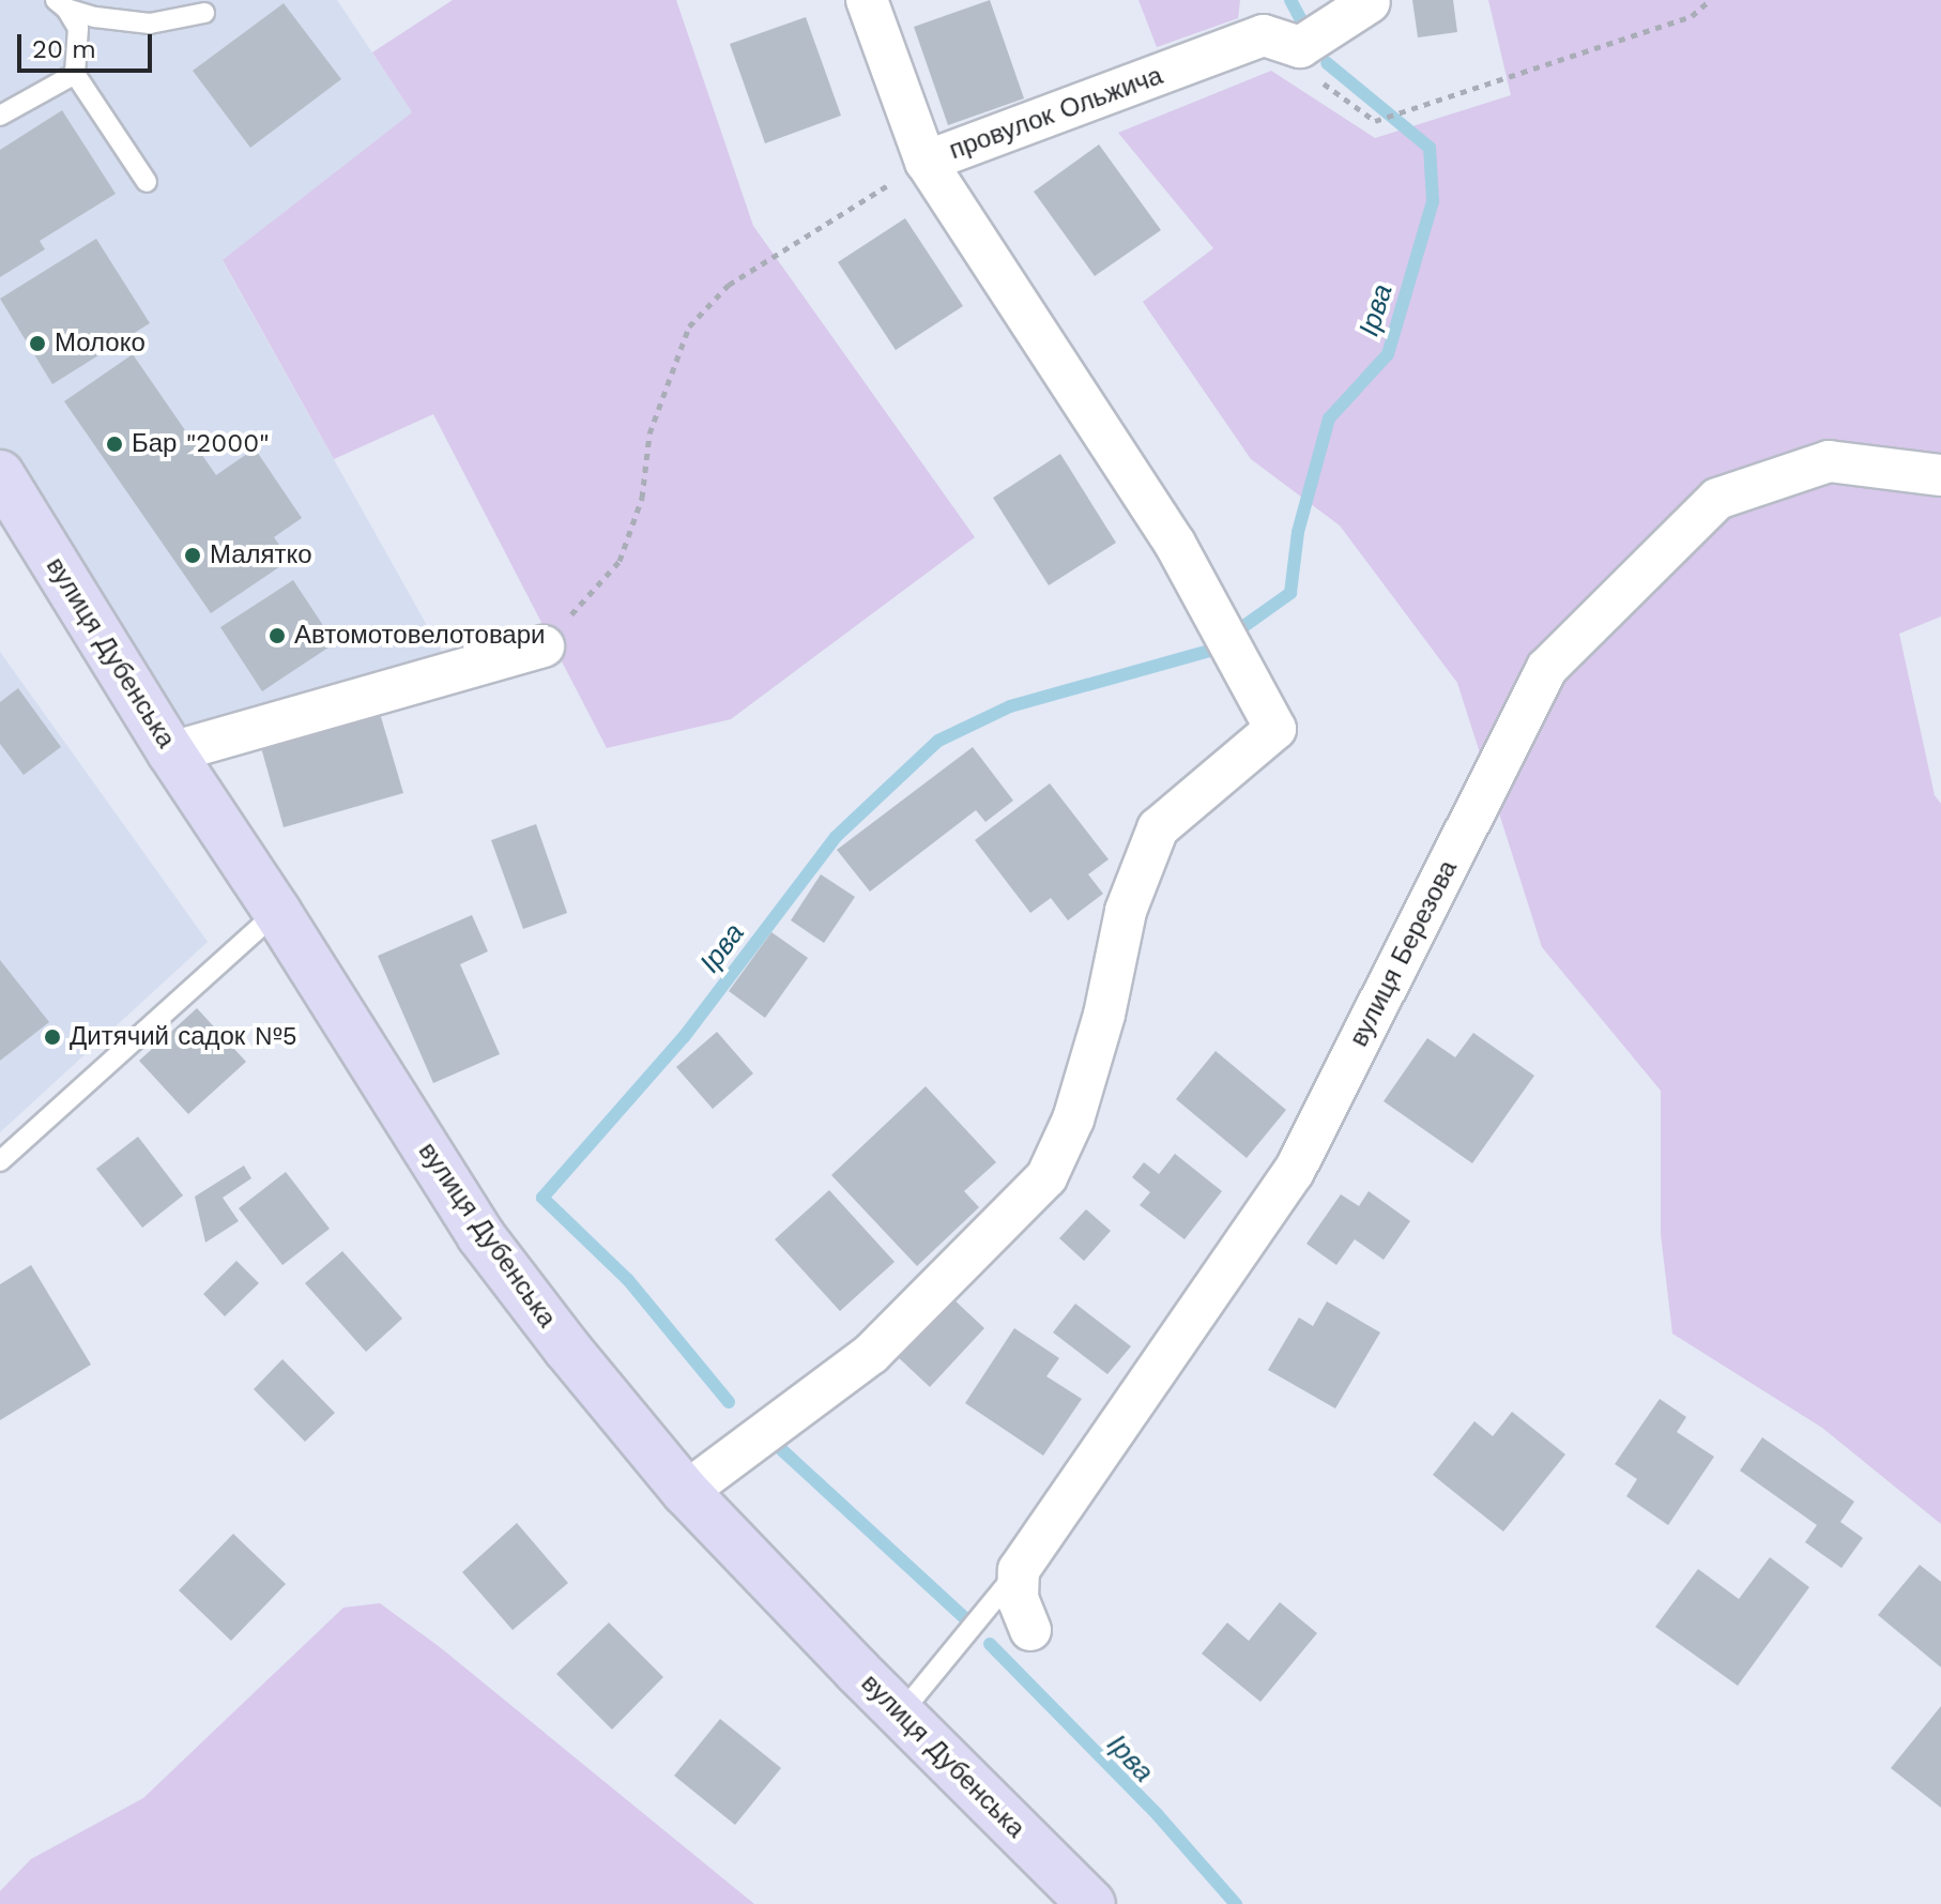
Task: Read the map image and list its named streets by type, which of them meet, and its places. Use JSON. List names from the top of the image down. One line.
{"streets":{"main road":["вулиця Дубенська"],"street":["провулок Ольжича","вулиця Березова"]},"water":["Ірва"],"places":["Молоко","Бар \"2000\"","Малятко","Автомотовелотовари","Дитячий садок №5"],"scale_bar":"20 m"}
